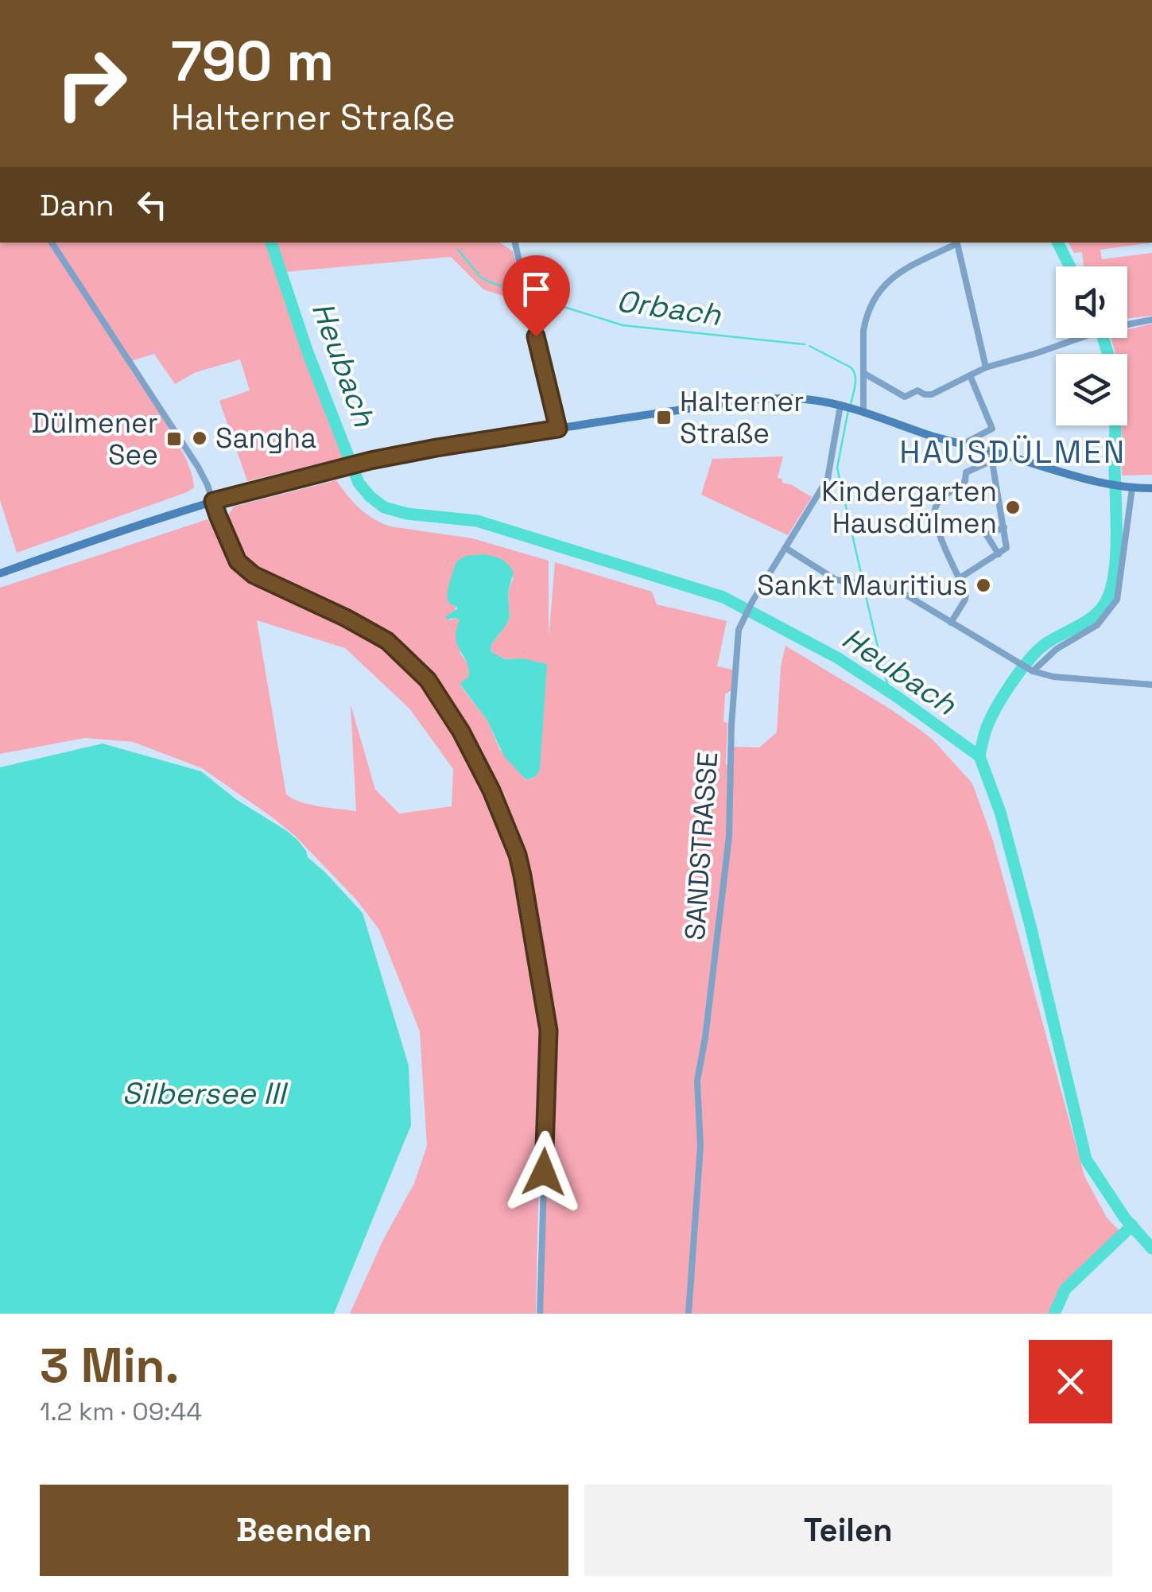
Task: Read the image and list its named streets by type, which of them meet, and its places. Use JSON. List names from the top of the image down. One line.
{"streets":{"street":["SANDSTRASSE"]},"districts":["HAUSDÜLMEN"],"water":["Orbach","Heubach","Silbersee III"],"places":{"transit":["Halterner Straße","Dülmener See"],"other":["Sangha","Kindergarten Hausdülmen","Sankt Mauritius"]},"page":{"turn":["790 m","Halterner Straße"],"then":"Dann","heading":["3 Min.","1.2 km · 09:44"],"buttons":["Beenden","Teilen"]}}
